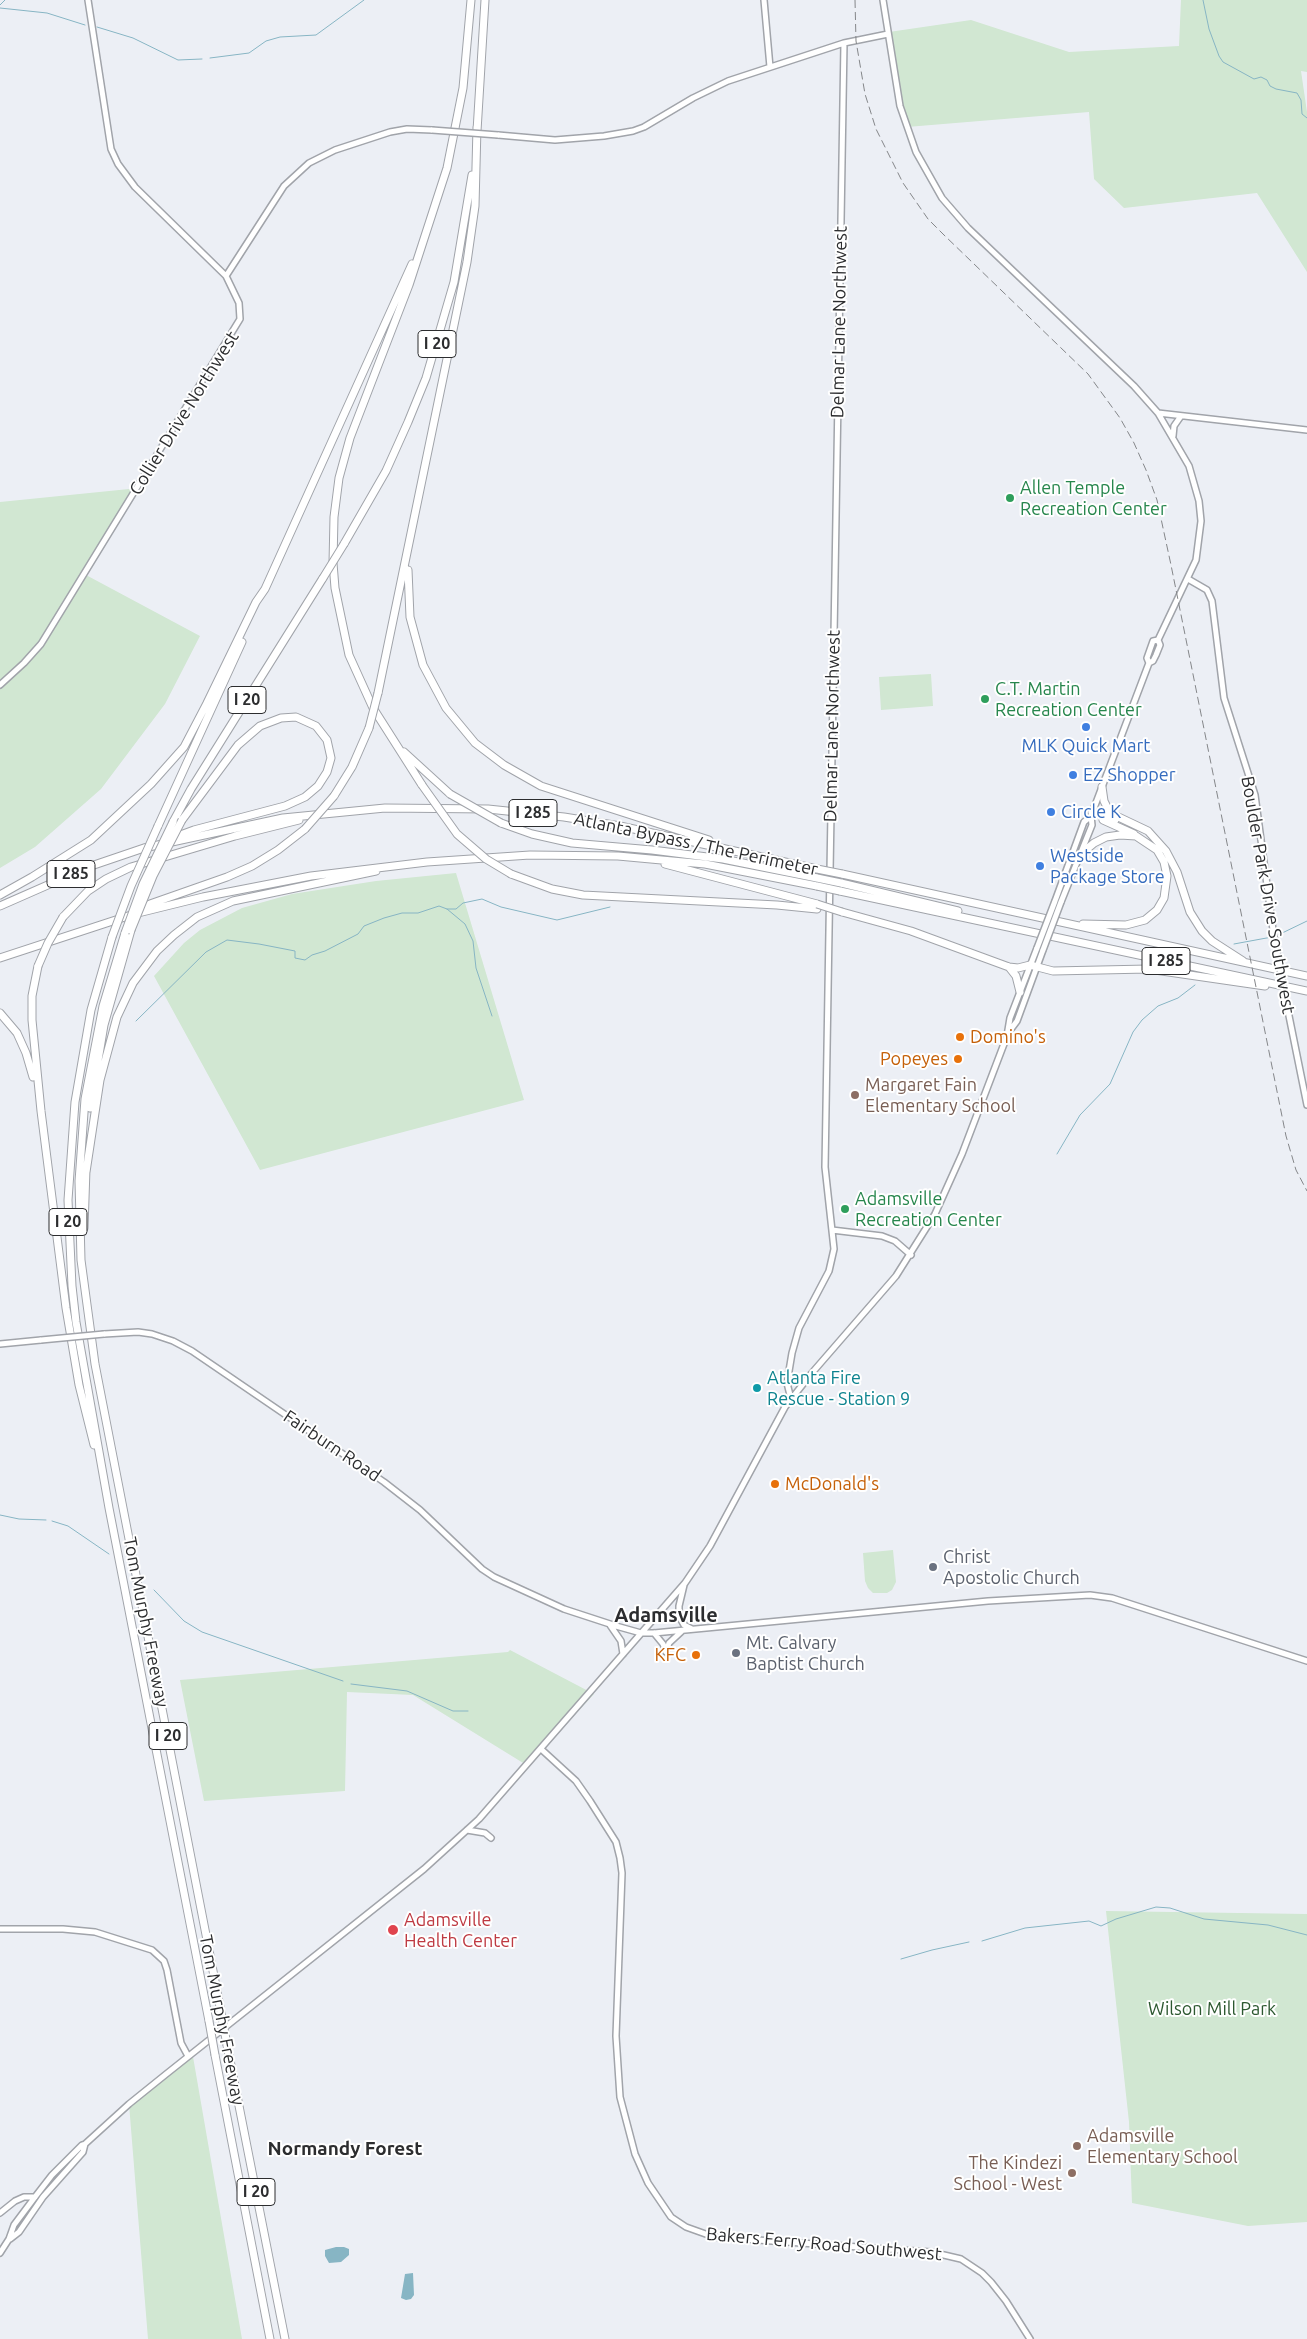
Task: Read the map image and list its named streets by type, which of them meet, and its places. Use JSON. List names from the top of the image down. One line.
{"streets":{"highway":["I 20","I 285","Atlanta Bypass / The Perimeter","Tom Murphy Freeway"],"street":["Delmar Lane Northwest","Collier Drive Northwest","Boulder Park Drive Southwest","Fairburn Road","Bakers Ferry Road Southwest"]},"crossings":[["I 20","Tom Murphy Freeway"]],"districts":["Adamsville","Normandy Forest"],"parks":["Wilson Mill Park"],"places":["Allen Temple Recreation Center","C.T. Martin Recreation Center","MLK Quick Mart","EZ Shopper","Circle K","Westside Package Store","Domino's","Popeyes","Margaret Fain Elementary School","Adamsville Recreation Center","Atlanta Fire Rescue - Station 9","McDonald's","Christ Apostolic Church","Mt. Calvary Baptist Church","KFC","Adamsville Health Center","Adamsville Elementary School","The Kindezi School - West"]}
